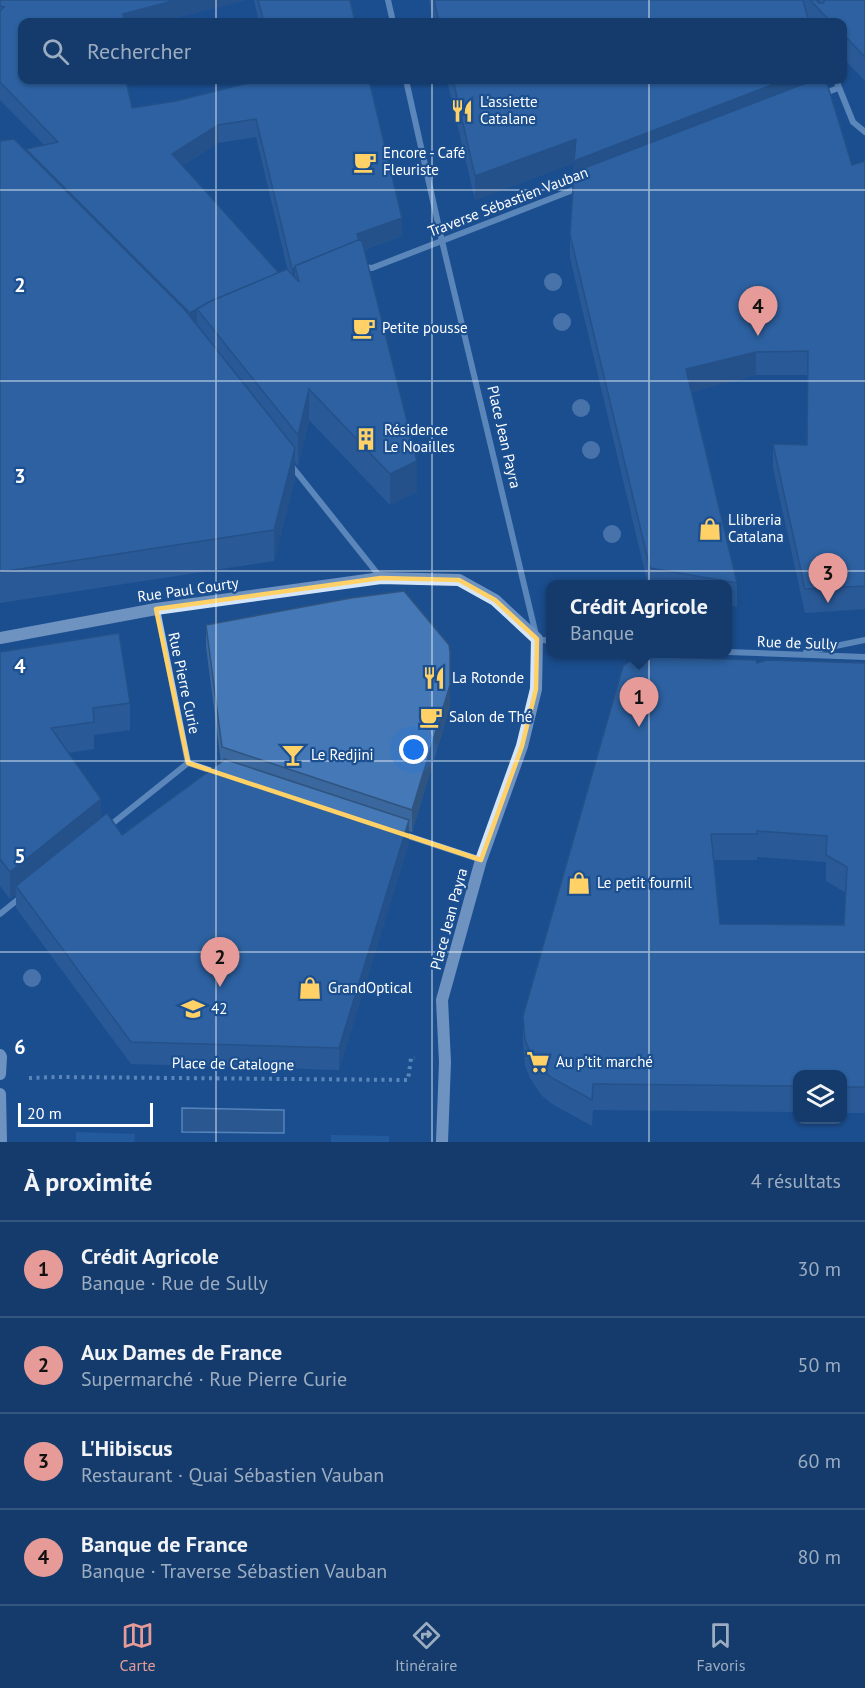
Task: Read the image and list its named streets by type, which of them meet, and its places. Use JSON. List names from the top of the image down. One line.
{"streets":{"street":["Traverse Sébastien Vauban","Place Jean Payra","Rue Paul Courty","Rue de Sully","Rue Pierre Curie"],"path":["Place de Catalogne"]},"crossings":[["Traverse Sébastien Vauban","Place Jean Payra"],["Rue Paul Courty","Rue Pierre Curie"]],"places":{"restaurant":["L'assiette Catalane","La Rotonde"],"cafe":["Encore - Café Fleuriste","Petite pousse","Salon de Thé"],"building":["Résidence Le Noailles"],"shop":["Llibreria Catalana","Le petit fournil","GrandOptical"],"bar":["Le Redjini"],"school or university":["42"],"supermarket":["Au p'tit marché"]},"scale_bar":"20 m","page":{"search":"Rechercher","pins":["4","3","1","2"],"popup":["Crédit Agricole","Banque"],"scale":"20 m","heading":["À proximité","4 résultats"],"list":[{"mark":"1","name":"Crédit Agricole","note":"Banque · Rue de Sully","value":"30 m"},{"mark":"2","name":"Aux Dames de France","note":"Supermarché · Rue Pierre Curie","value":"50 m"},{"mark":"3","name":"L'Hibiscus","note":"Restaurant · Quai Sébastien Vauban","value":"60 m"},{"mark":"4","name":"Banque de France","note":"Banque · Traverse Sébastien Vauban","value":"80 m"}],"nav":["Carte","Itinéraire","Favoris"]},"grid":{"rows":["2","3","4","5","6"]}}
